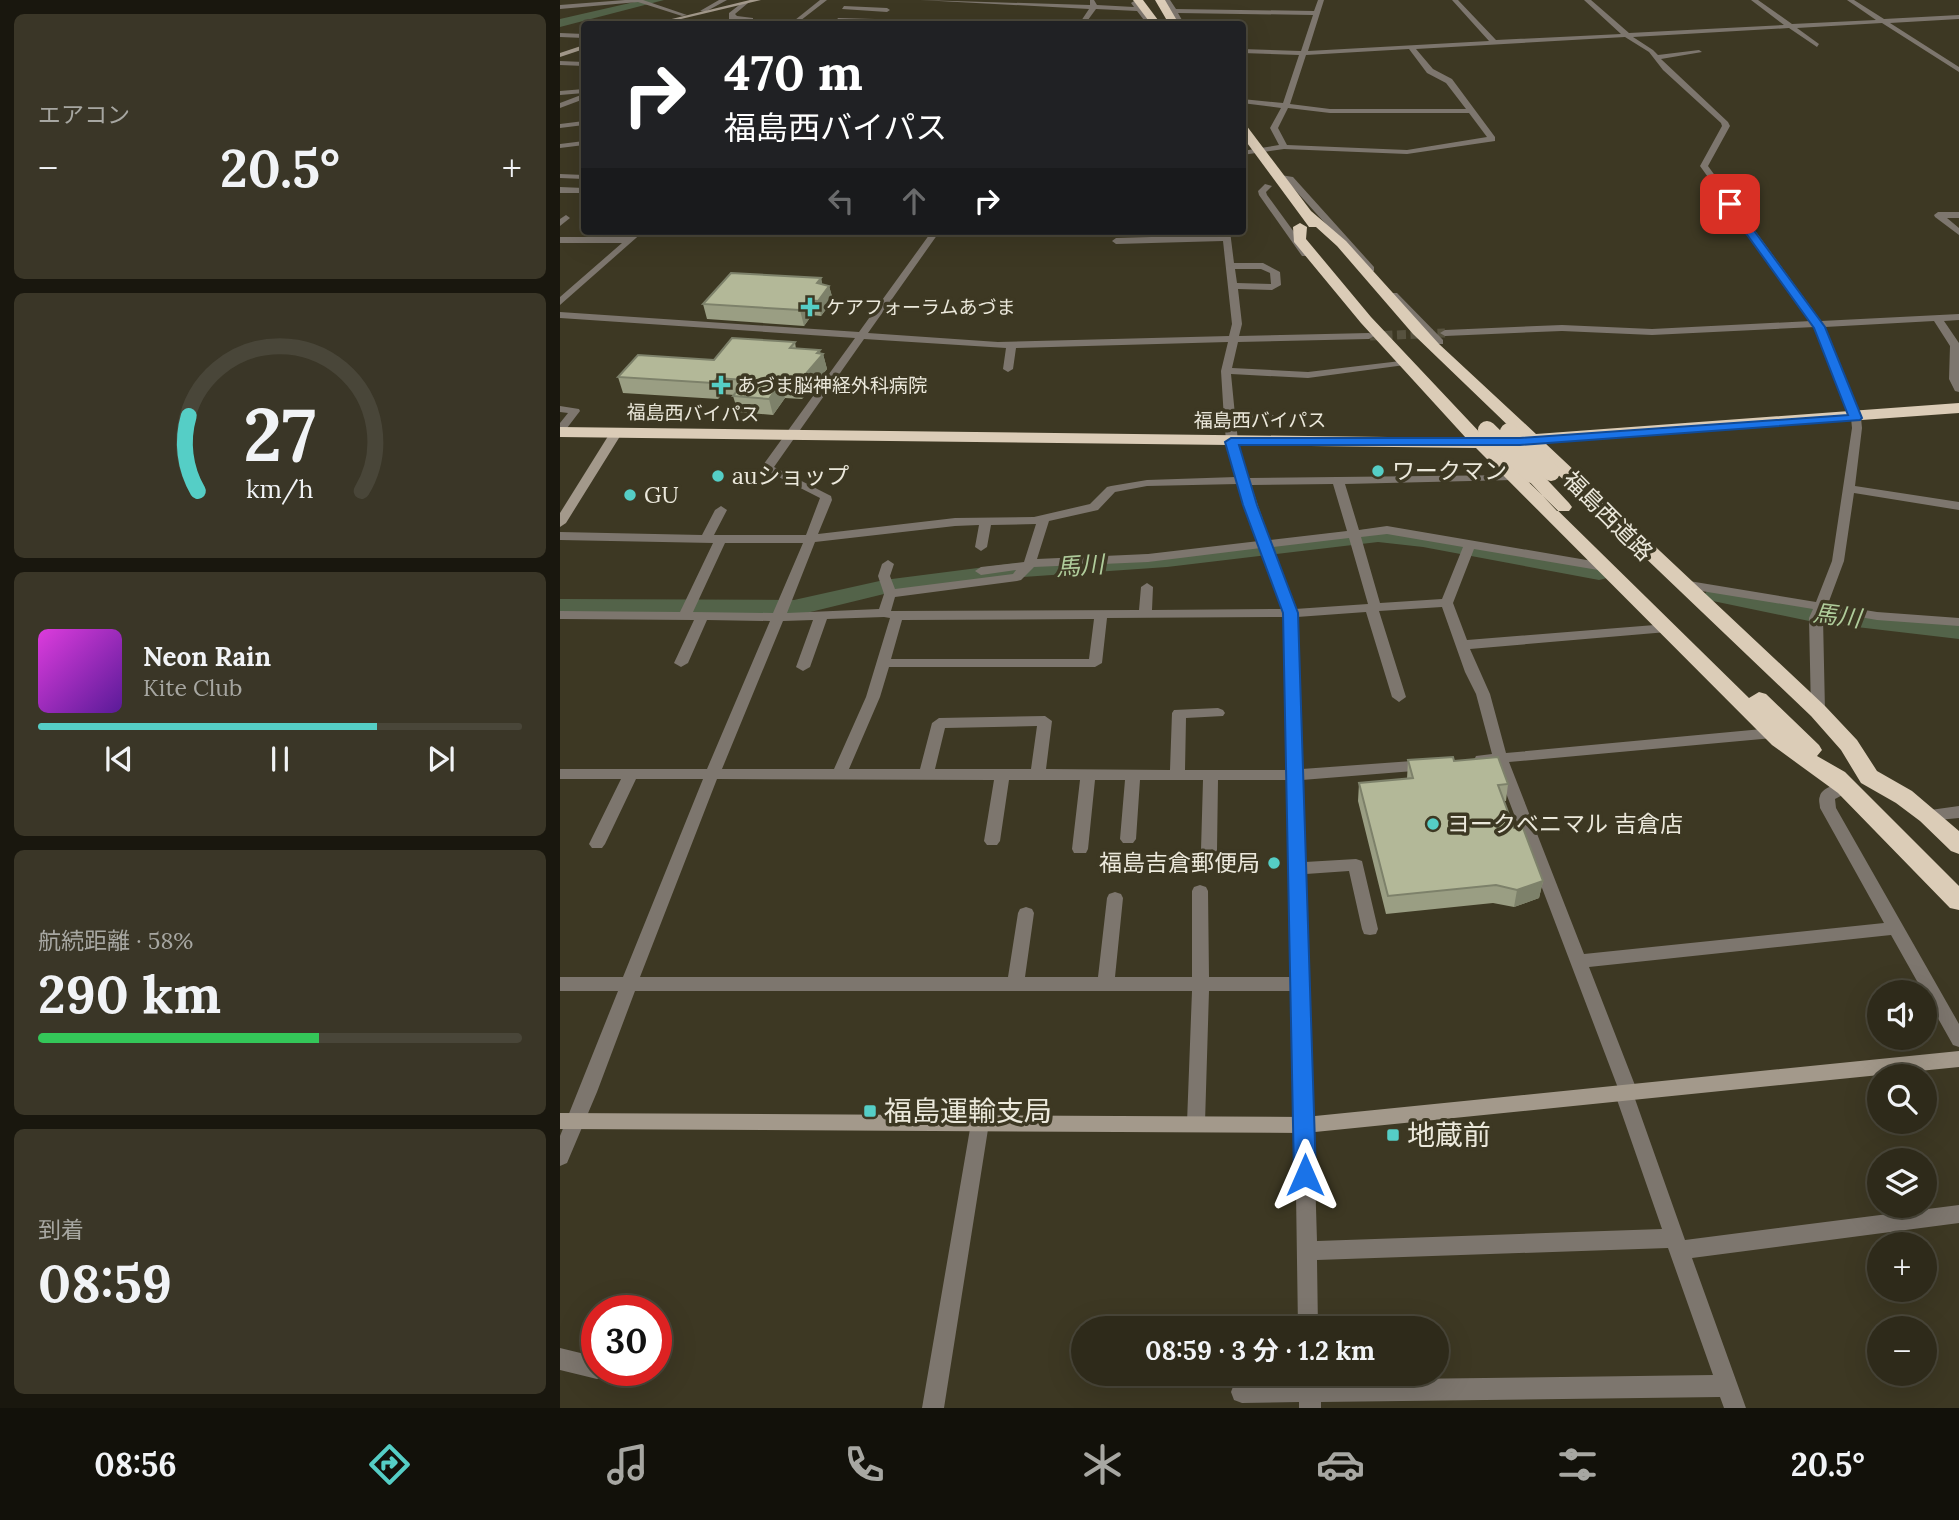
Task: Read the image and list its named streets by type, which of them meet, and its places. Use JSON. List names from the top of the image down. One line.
{"streets":{"highway":["福島西バイパス","福島西道路"]},"crossings":[["福島西バイパス","福島西道路"]],"water":["馬川"],"places":{"health":["ケアフォーラムあづま","あづま脳神経外科病院"],"other":["ワークマン","auショップ","GU","ヨークベニマル 吉倉店","福島吉倉郵便局"],"transit":["福島運輸支局","地蔵前"]},"page":{"tile":["エアコン",["航続距離 · 58%","290 km"],["到着","08:59"]],"turn":["470 m","福島西バイパス"],"heat":["−","20.5°","+"],"song":["Neon Rain","Kite Club"],"map_buttons":["+","−"],"limit":"30","trip":"08:59 · 3 分 · 1.2 km","tabs":["08:56","20.5°"],"gauge":["27","km/h"]}}
